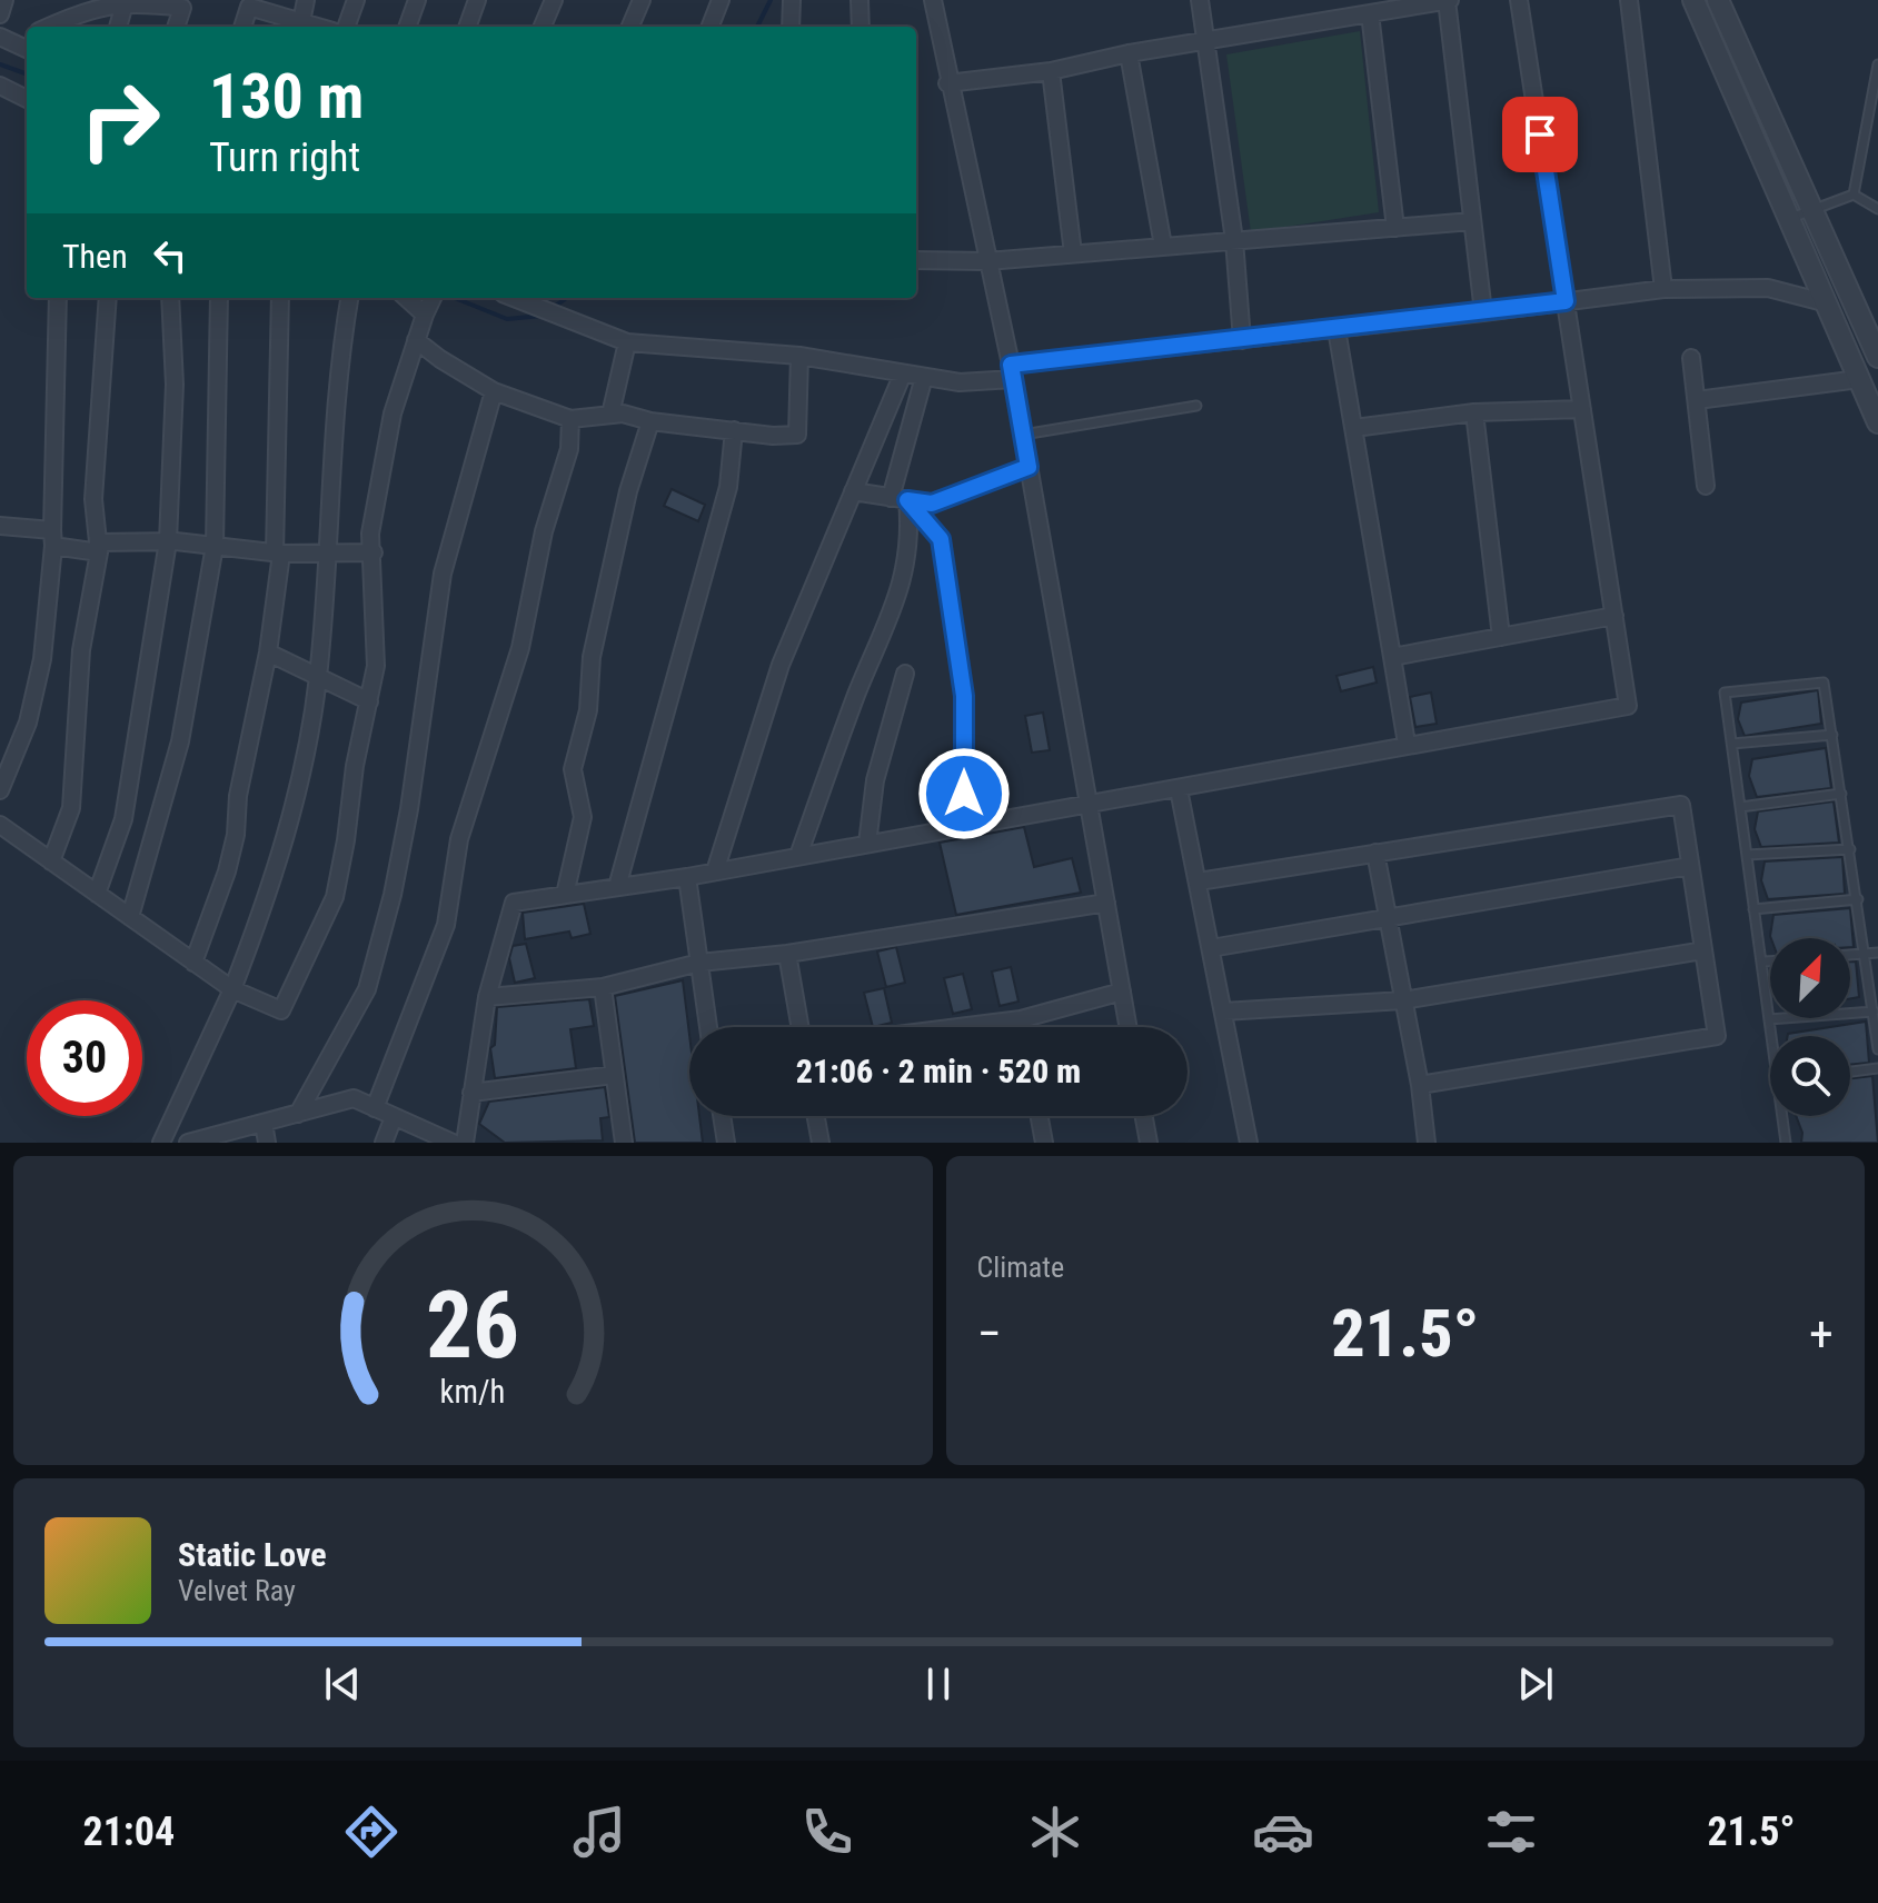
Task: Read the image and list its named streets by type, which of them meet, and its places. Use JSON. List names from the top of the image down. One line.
{"north":"top right","page":{"turn":["130 m","Turn right"],"then":"Then","limit":"30","trip":"21:06 · 2 min · 520 m","tile":"Climate","heat":["−","21.5°","+"],"song":["Static Love","Velvet Ray"],"tabs":["21:04","21.5°"],"gauge":["26","km/h"]}}
